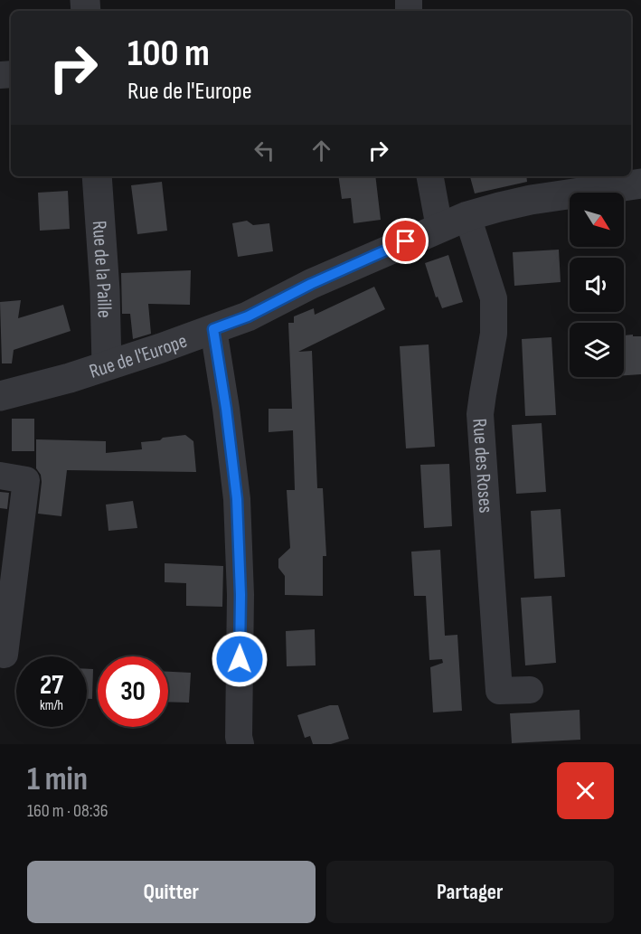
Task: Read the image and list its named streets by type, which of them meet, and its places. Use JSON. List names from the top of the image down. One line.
{"streets":{"street":["Rue de la Paille","Rue de l'Europe","Rue des Roses"]},"crossings":[["Rue de la Paille","Rue de l'Europe"],["Rue de l'Europe","Rue des Roses"]],"north":"bottom right","page":{"turn":["100 m","Rue de l'Europe"],"speed":"27 km/h","limit":"30","heading":["1 min","160 m · 08:36"],"buttons":["Quitter","Partager"]}}
